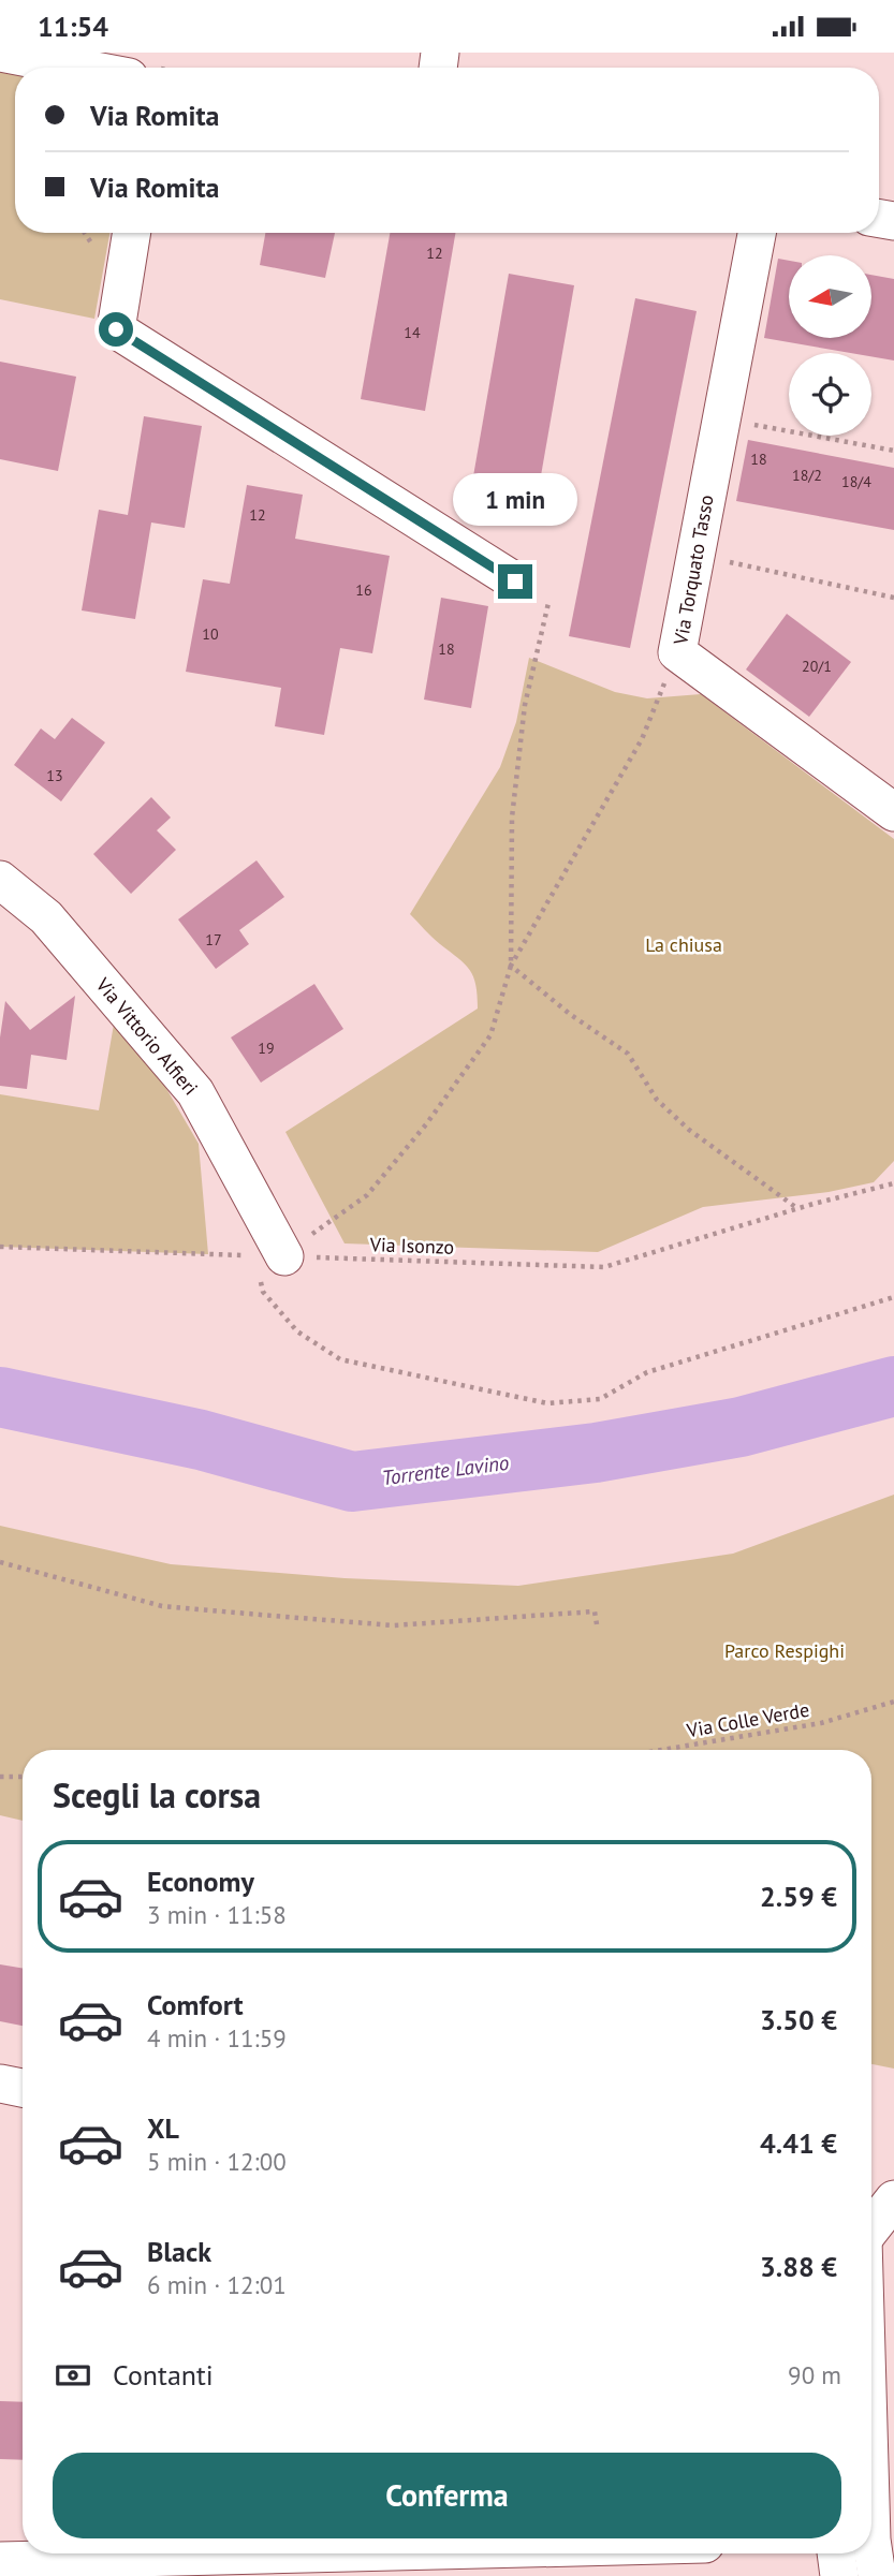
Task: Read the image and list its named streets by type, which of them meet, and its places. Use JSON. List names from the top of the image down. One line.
{"streets":{"street":["Via Torquato Tasso","Via Vittorio Alfieri"],"path":["Via Isonzo","Via Colle Verde"]},"crossings":[["Via Vittorio Alfieri","Via Isonzo"]],"water":["Torrente Lavino"],"parks":["La chiusa","Parco Respighi"],"house_numbers":["12","14","18","18/2","18/4","12","16","10","18","20/1","13","17","19"],"north":"left","page":{"status":"11:54","banner":["Via Romita","Via Romita"],"bubble":"1 min","heading":"Scegli la corsa","list":[{"name":"Economy","note":"3 min · 11:58","value":"2.59 €"},{"name":"Comfort","note":"4 min · 11:59","value":"3.50 €"},{"name":"XL","note":"5 min · 12:00","value":"4.41 €"},{"name":"Black","note":"6 min · 12:01","value":"3.88 €"}],"pay":["Contanti","90 m"],"buttons":"Conferma"}}
